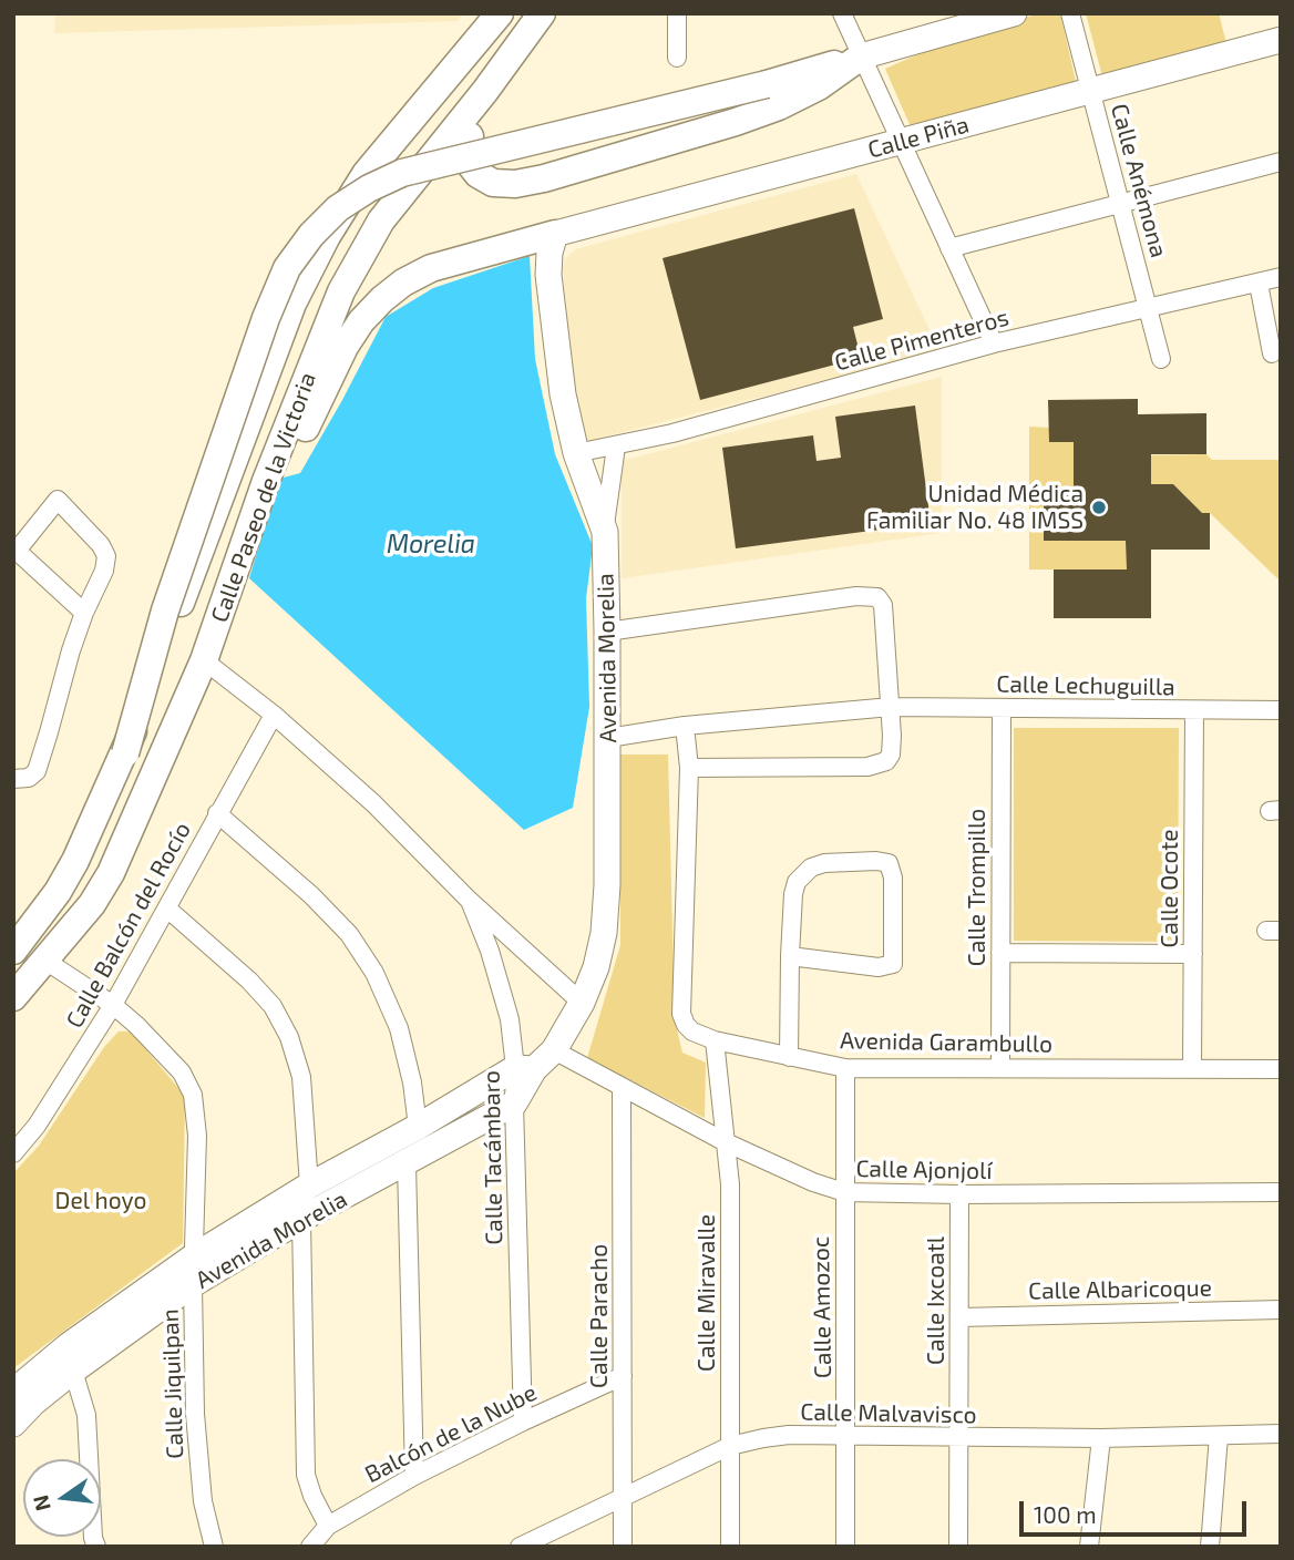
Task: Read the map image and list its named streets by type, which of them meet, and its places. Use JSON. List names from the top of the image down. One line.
{"streets":{"main road":["Calle Piña","Calle Paseo de la Victoria","Avenida Morelia"],"street":["Calle Anémona","Calle Pimenteros","Calle Lechuguilla","Calle Trompillo","Calle Ocote","Calle Balcón del Rocío","Avenida Garambullo","Calle Tacámbaro","Calle Ajonjolí","Calle Albaricoque","Calle Miravalle","Calle Ixcoatl","Calle Amozoc","Calle Paracho","Calle Jiquilpan","Calle Malvavisco","Balcón de la Nube"]},"crossings":[["Calle Piña","Calle Anémona"],["Calle Piña","Avenida Morelia"],["Calle Anémona","Calle Pimenteros"],["Calle Pimenteros","Avenida Morelia"],["Calle Paseo de la Victoria","Calle Tacámbaro"],["Calle Paseo de la Victoria","Calle Jiquilpan"],["Avenida Morelia","Calle Lechuguilla"],["Avenida Morelia","Calle Tacámbaro"],["Avenida Morelia","Calle Ajonjolí"],["Avenida Morelia","Calle Jiquilpan"],["Calle Lechuguilla","Calle Trompillo"],["Calle Lechuguilla","Calle Ocote"],["Calle Lechuguilla","Avenida Garambullo"],["Calle Trompillo","Avenida Garambullo"],["Calle Ocote","Avenida Garambullo"],["Calle Balcón del Rocío","Calle Tacámbaro"],["Calle Balcón del Rocío","Calle Jiquilpan"],["Avenida Garambullo","Calle Miravalle"],["Avenida Garambullo","Calle Amozoc"],["Calle Tacámbaro","Balcón de la Nube"],["Calle Ajonjolí","Calle Miravalle"],["Calle Ajonjolí","Calle Ixcoatl"],["Calle Ajonjolí","Calle Amozoc"],["Calle Ajonjolí","Calle Paracho"],["Calle Albaricoque","Calle Ixcoatl"],["Calle Miravalle","Calle Malvavisco"],["Calle Ixcoatl","Calle Malvavisco"],["Calle Amozoc","Calle Malvavisco"],["Calle Paracho","Calle Malvavisco"],["Calle Paracho","Balcón de la Nube"]],"water":["Morelia"],"parks":["Del hoyo"],"places":["Unidad Médica Familiar No. 48 IMSS"],"scale_bar":"100 m","north":"left"}
